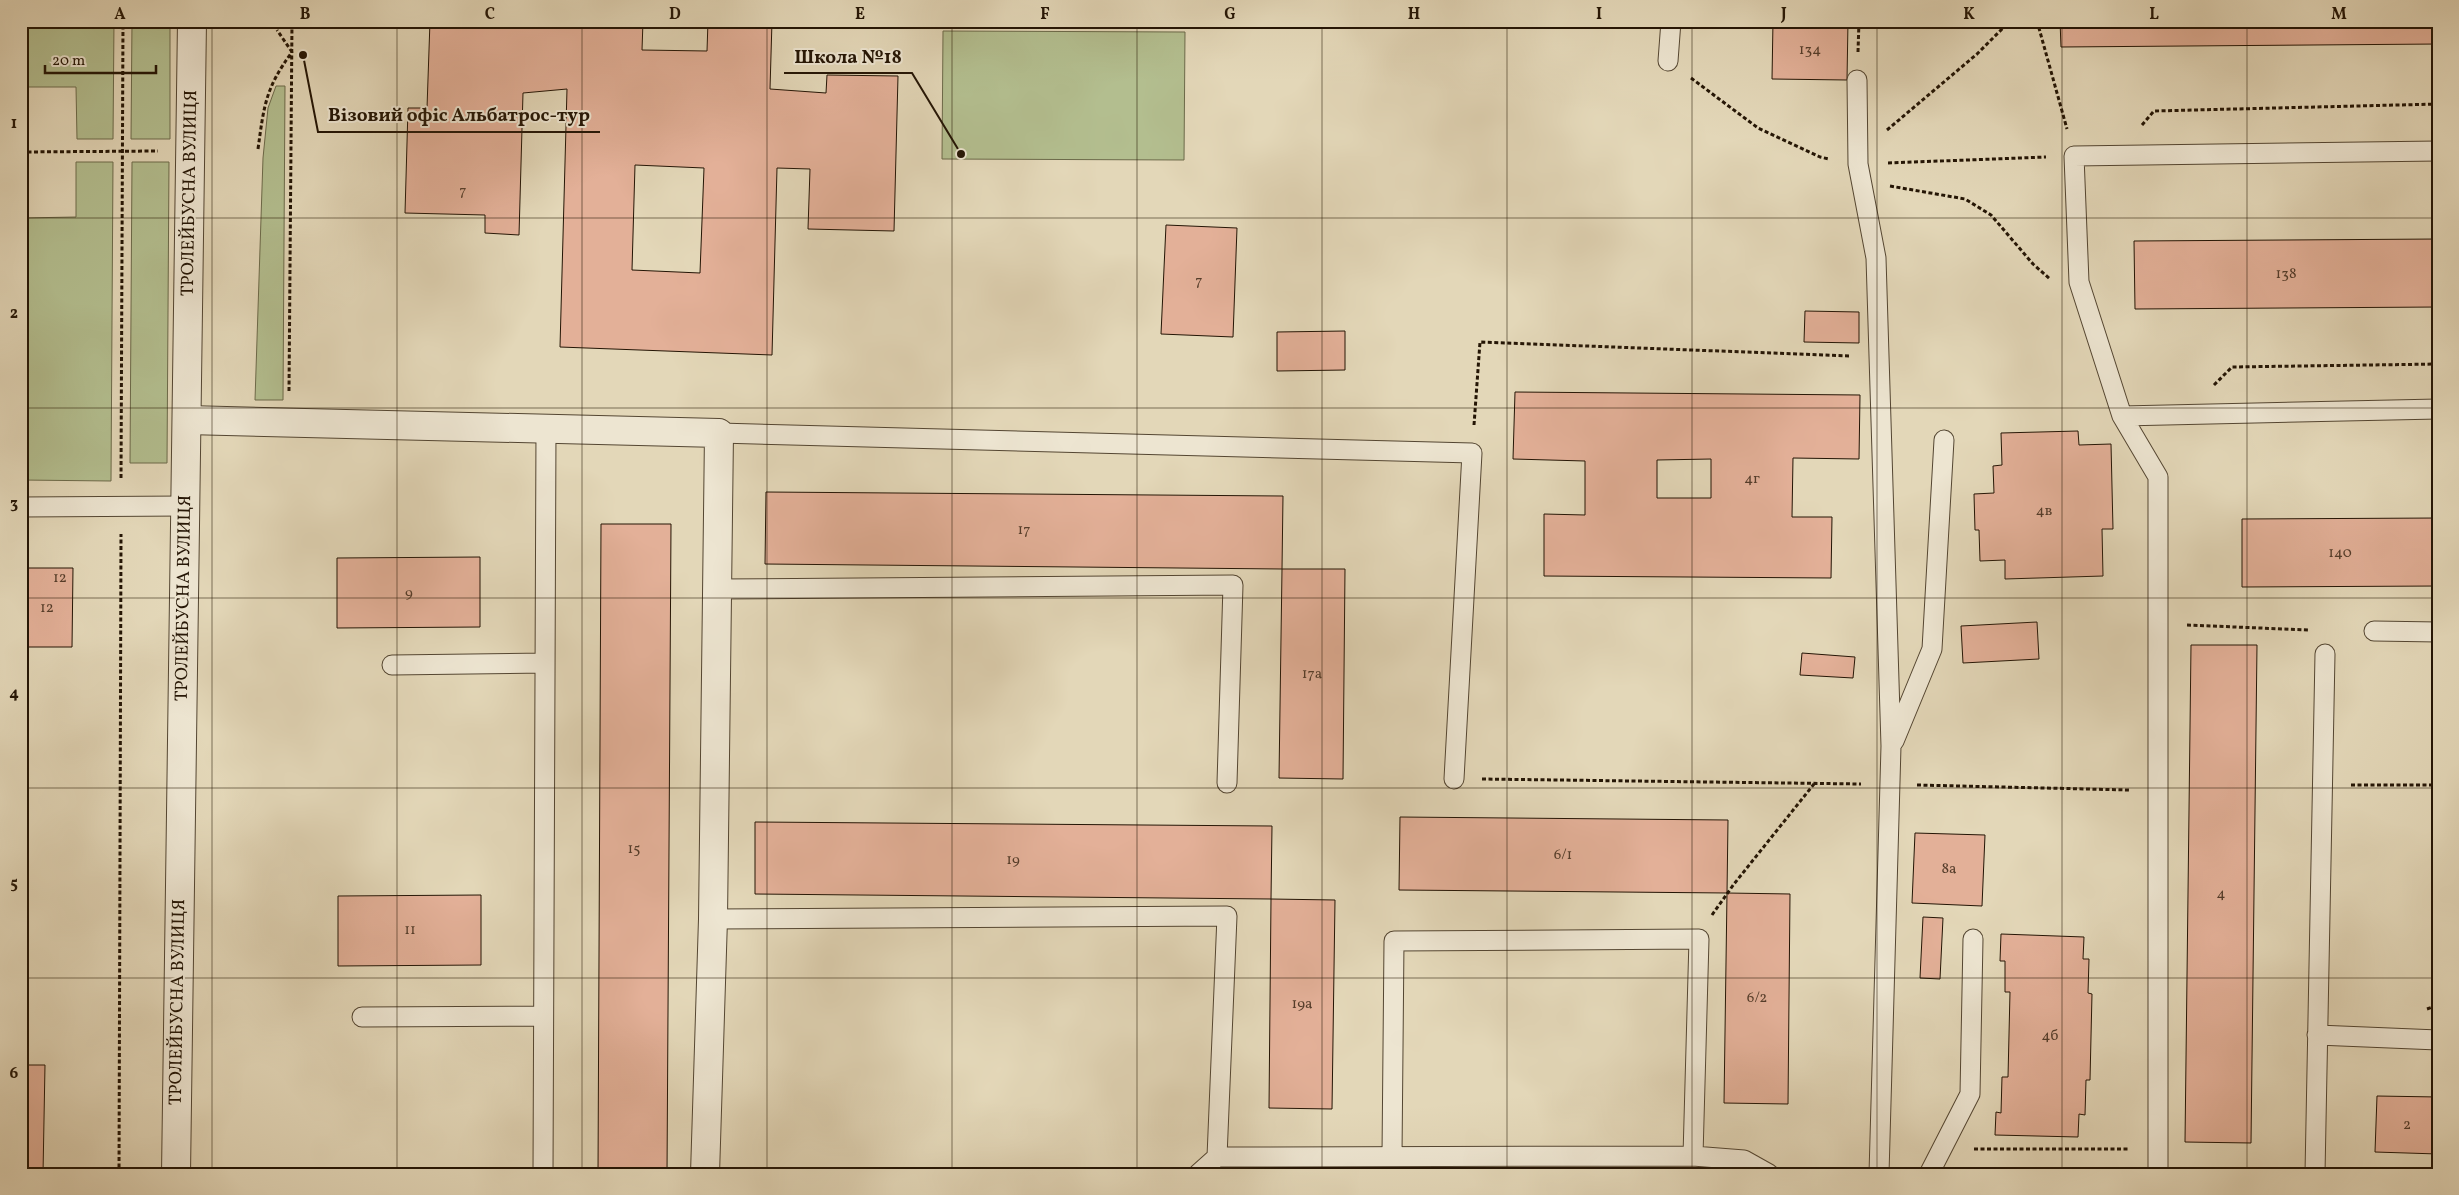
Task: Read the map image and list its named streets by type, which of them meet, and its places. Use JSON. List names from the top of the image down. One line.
{"streets":{"street":["ТРОЛЕЙБУСНА ВУЛИЦЯ"]},"places":["Візовий офіс Альбатрос-тур","Школа №18"],"house_numbers":["134","7","138","7","4г","4в","17","140","12","9","12","17а","15","6/1","19","8а","4","11","6/2","19а","4б","2"],"scale_bar":"20 m","grid":{"columns":["A","B","C","D","E","F","G","H","I","J","K","L","M"],"rows":["1","2","3","4","5","6"]}}
